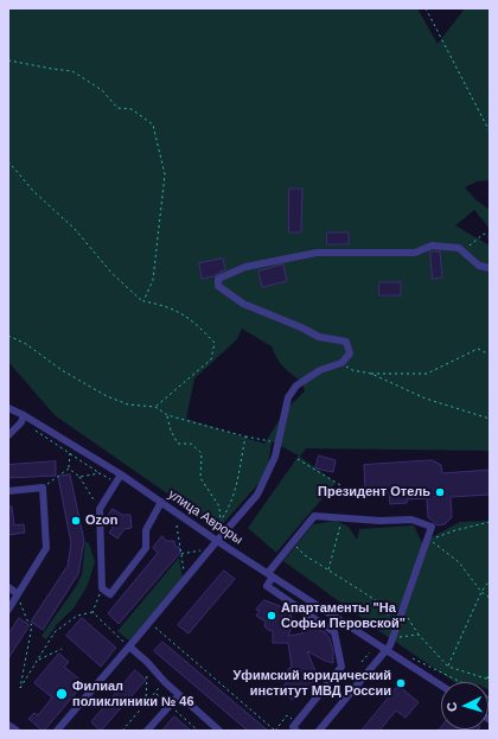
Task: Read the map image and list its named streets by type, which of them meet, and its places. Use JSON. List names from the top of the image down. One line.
{"streets":{"street":["улица Авроры"]},"places":["Президент Отель","Ozon","Апартаменты \"На Софьи Перовской\"","Уфимский юридический институт МВД России","Филиал поликлиники № 46"],"north":"left"}
